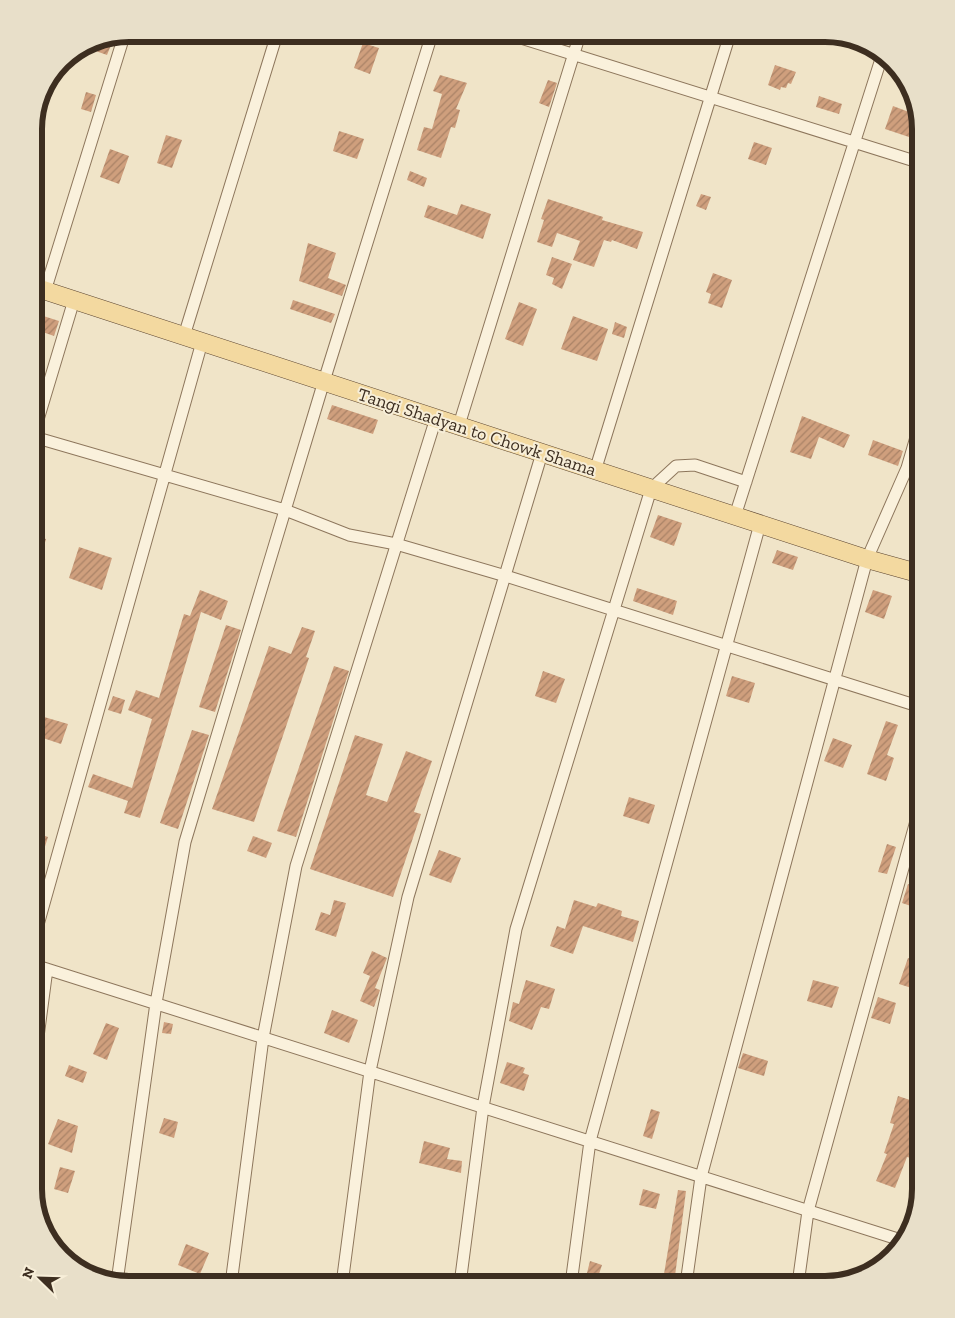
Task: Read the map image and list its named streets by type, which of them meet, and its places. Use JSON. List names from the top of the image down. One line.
{"streets":{"main road":["Tangi Shadyan to Chowk Shama"]},"north":"top left"}
